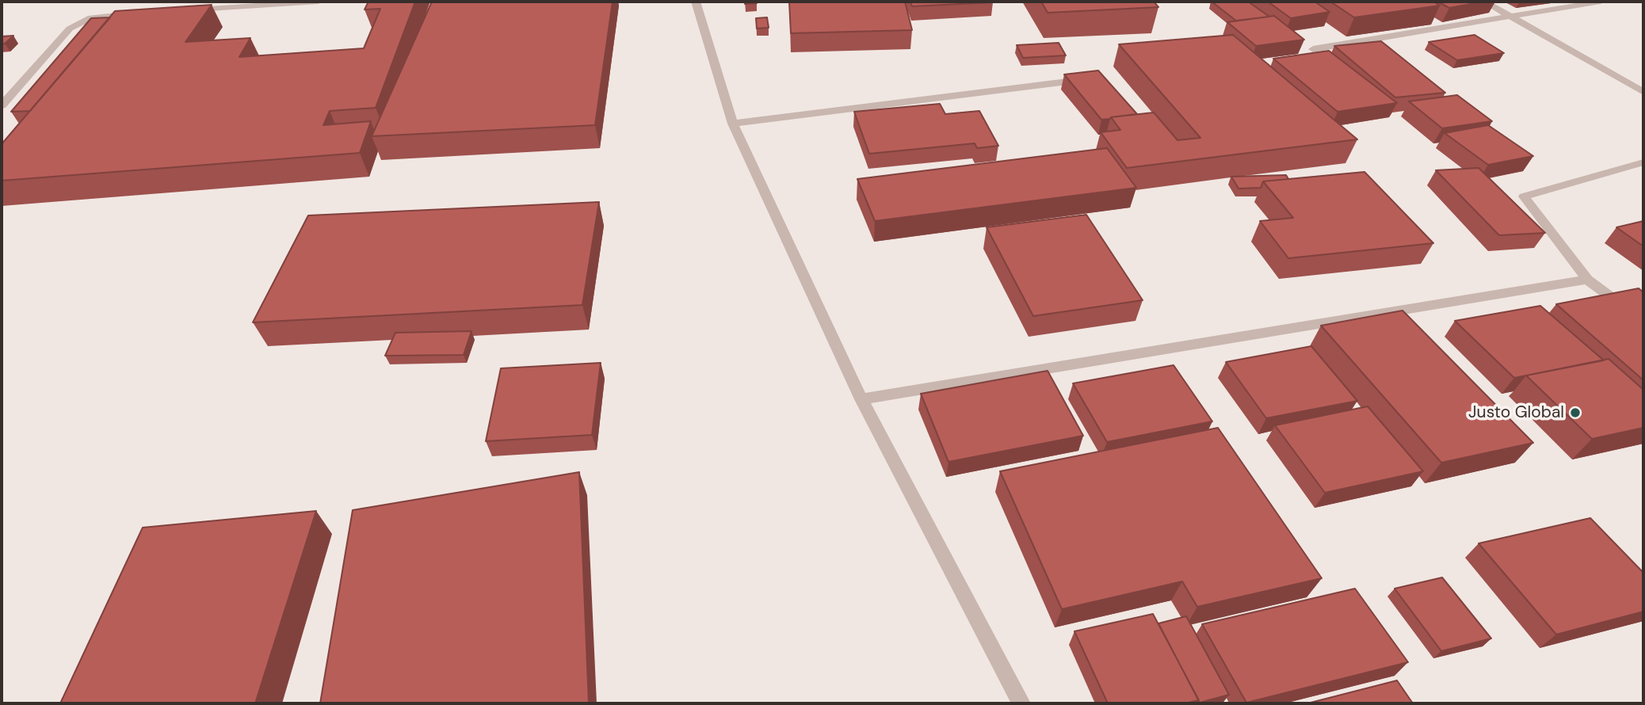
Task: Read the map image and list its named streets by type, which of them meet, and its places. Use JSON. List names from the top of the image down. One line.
{"places":["Justo Global"]}
